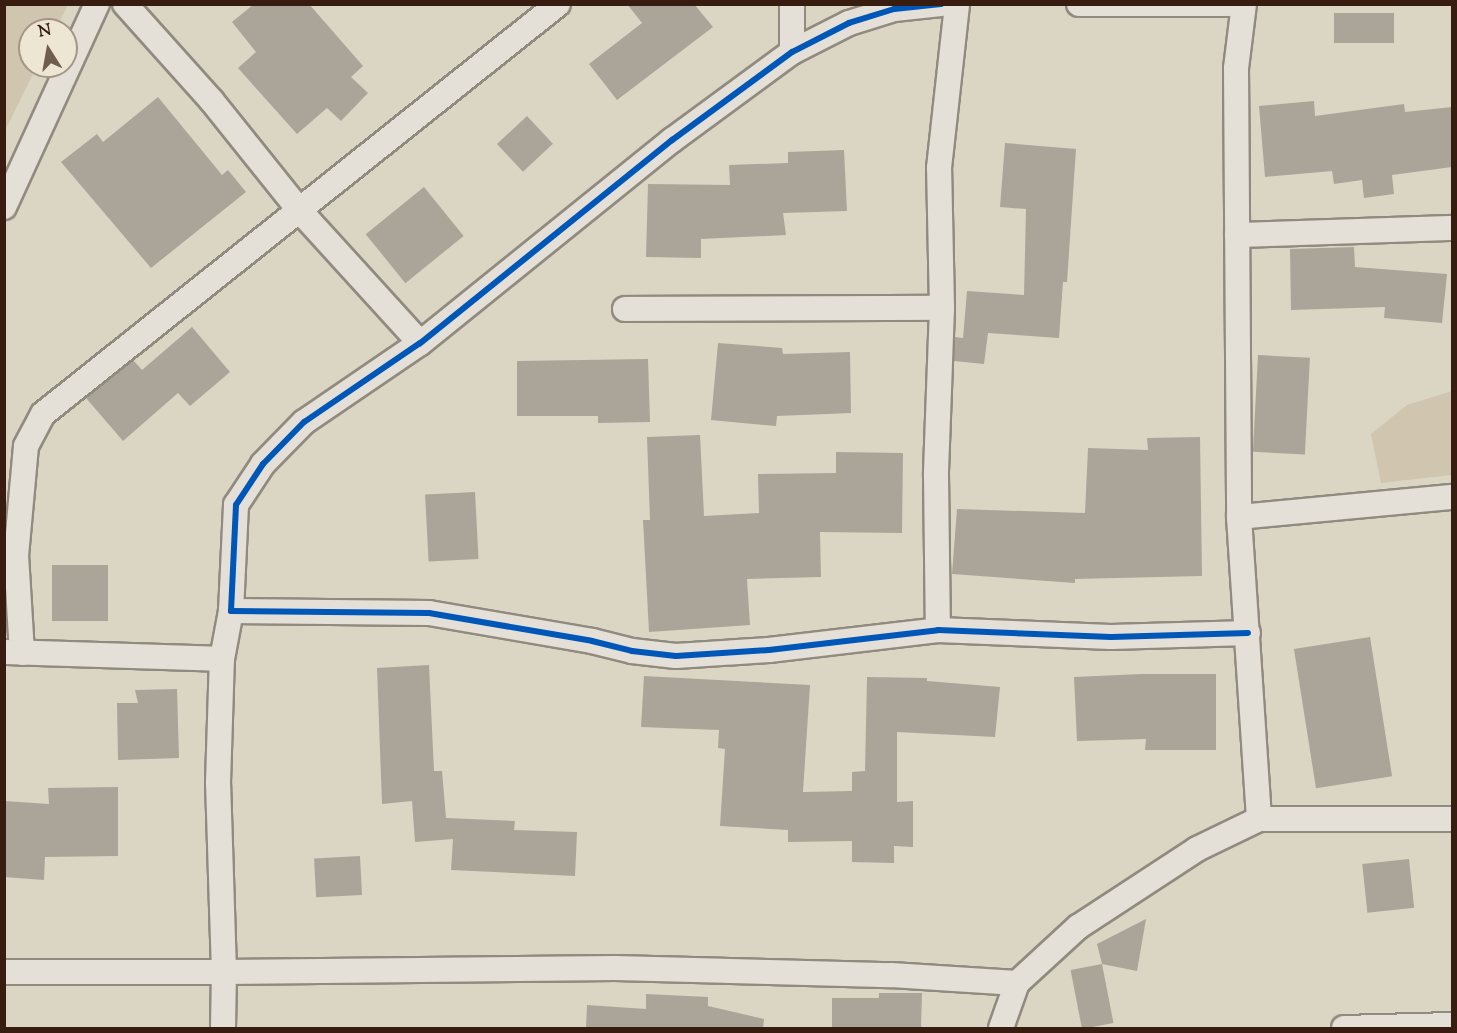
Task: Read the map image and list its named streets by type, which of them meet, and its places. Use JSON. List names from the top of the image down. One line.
{"north":"top"}
